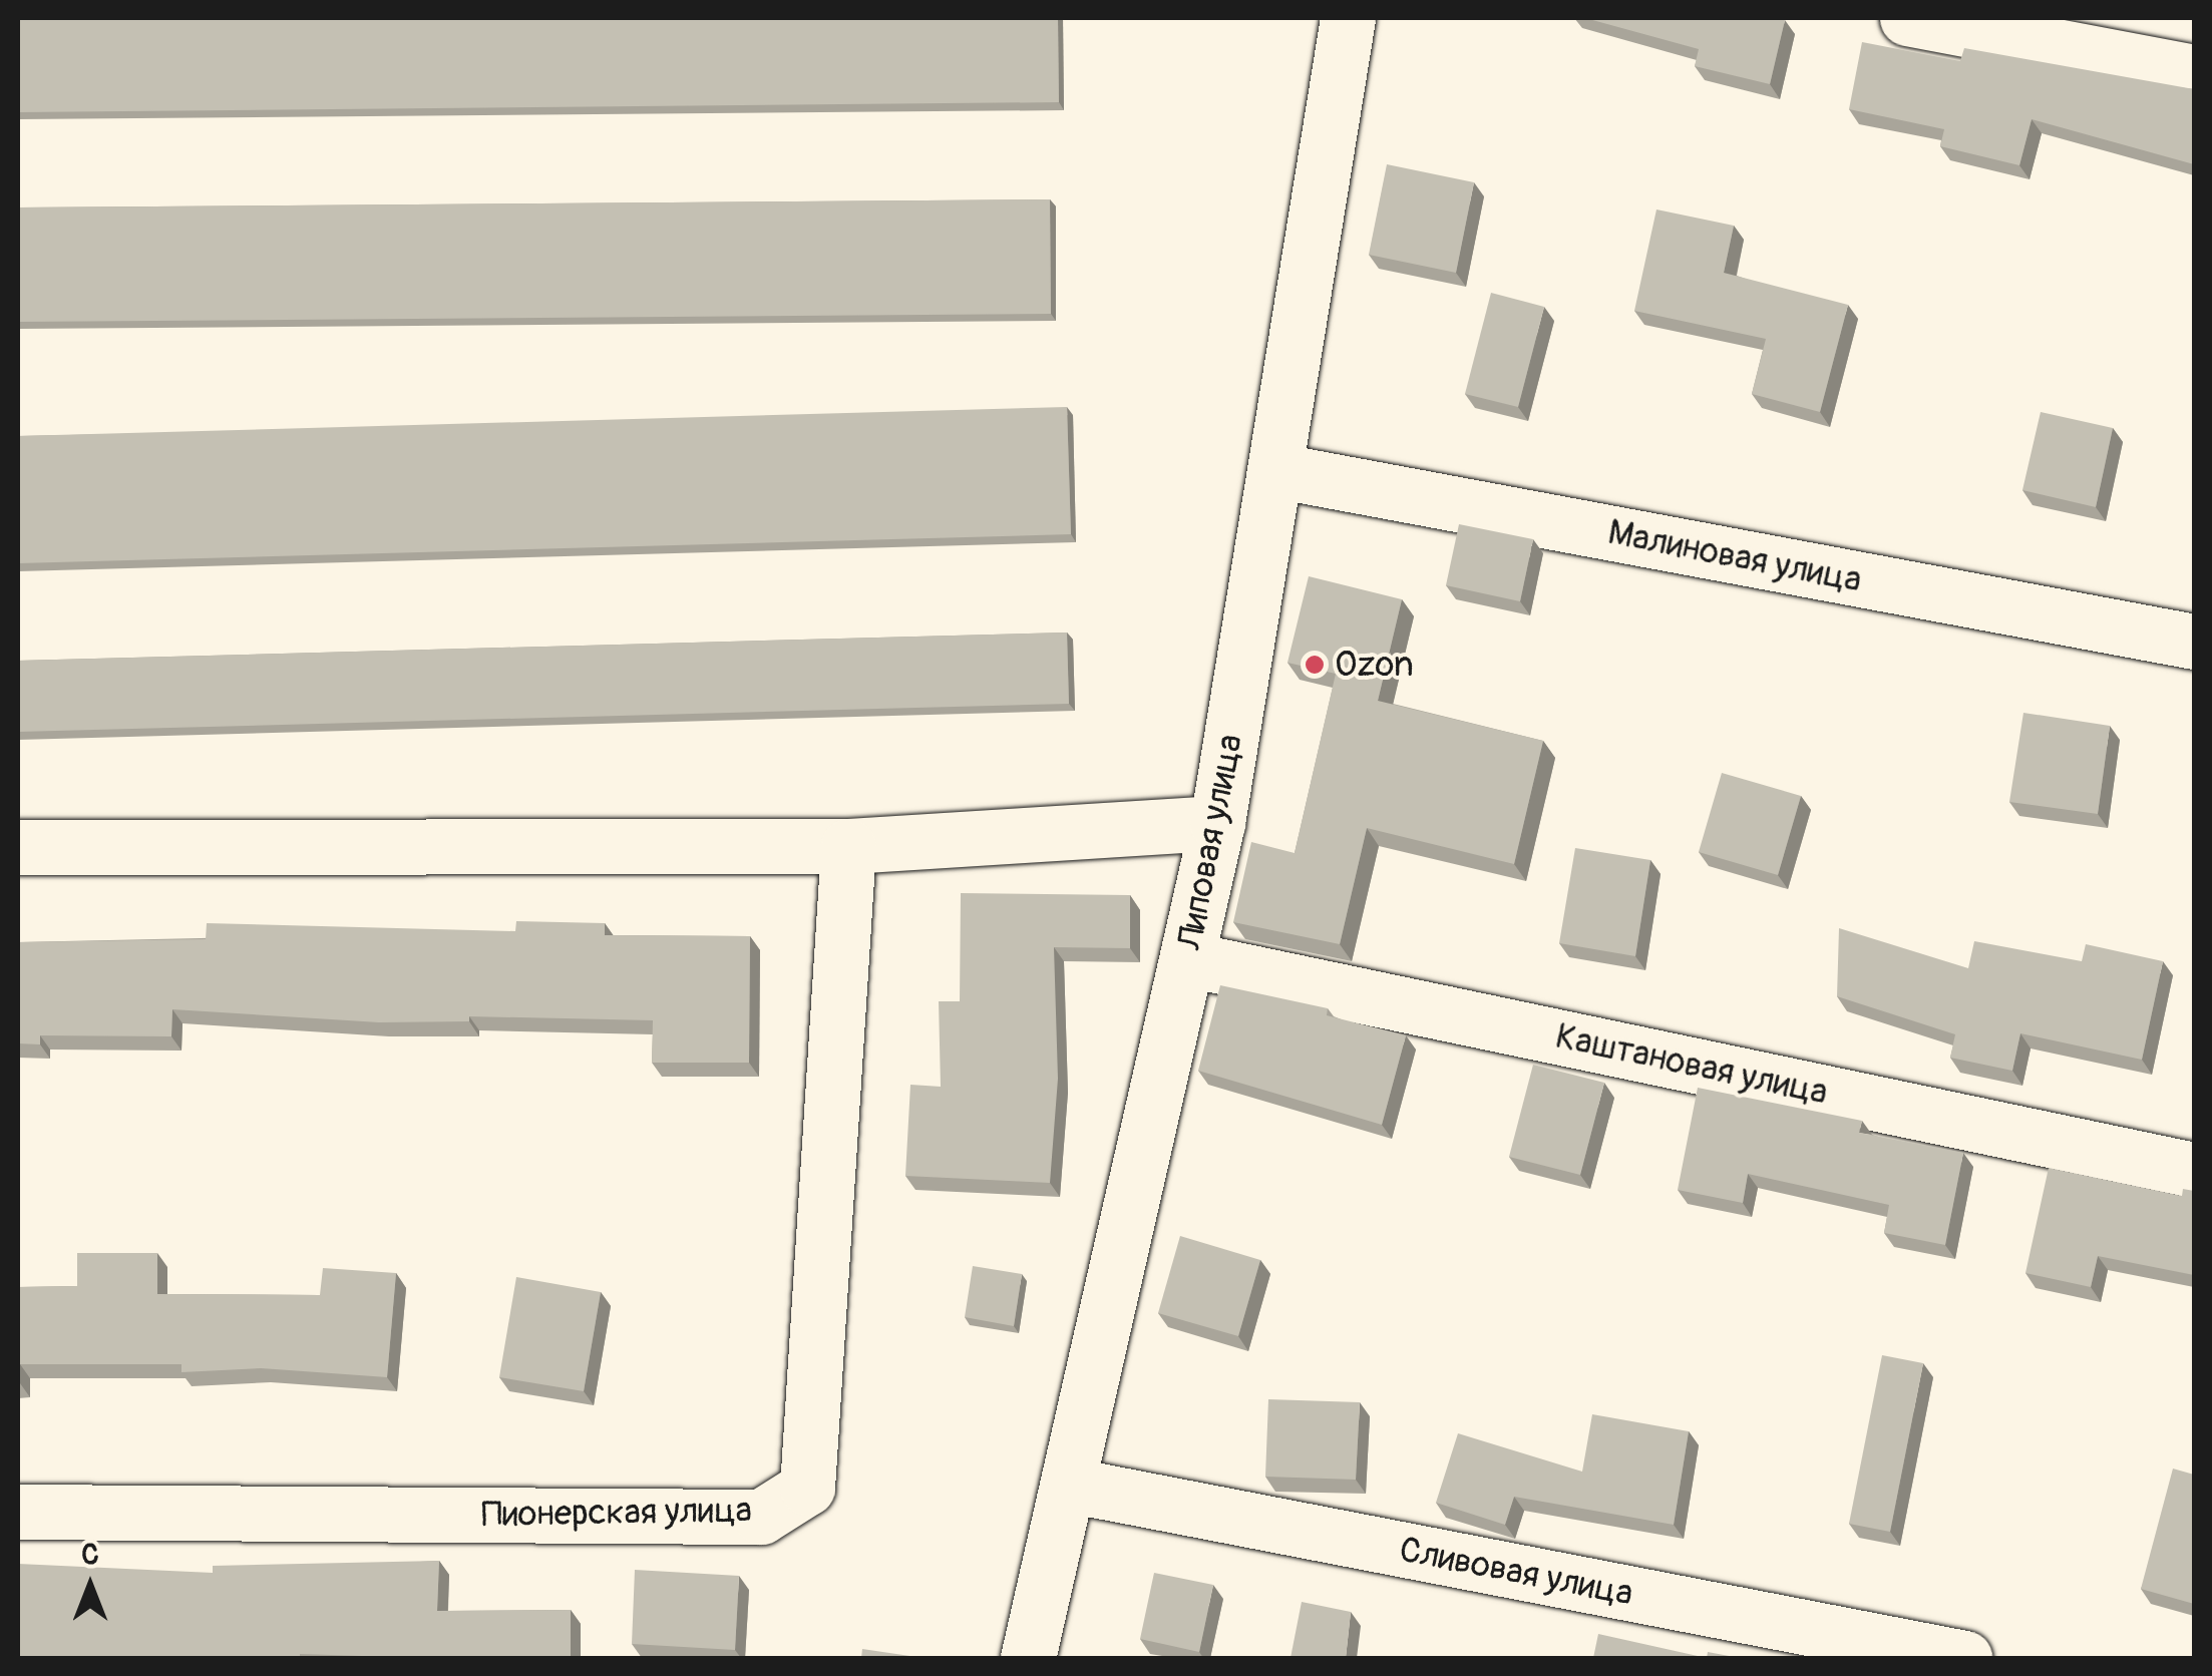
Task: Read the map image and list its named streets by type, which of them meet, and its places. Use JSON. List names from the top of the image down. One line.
{"streets":{"street":["Малиновая улица","Липовая улица","Каштановая улица","Пионерская улица","Сливовая улица"]},"crossings":[["Малиновая улица","Липовая улица"],["Липовая улица","Каштановая улица"],["Липовая улица","Сливовая улица"]],"places":["Ozon"],"north":"top"}
